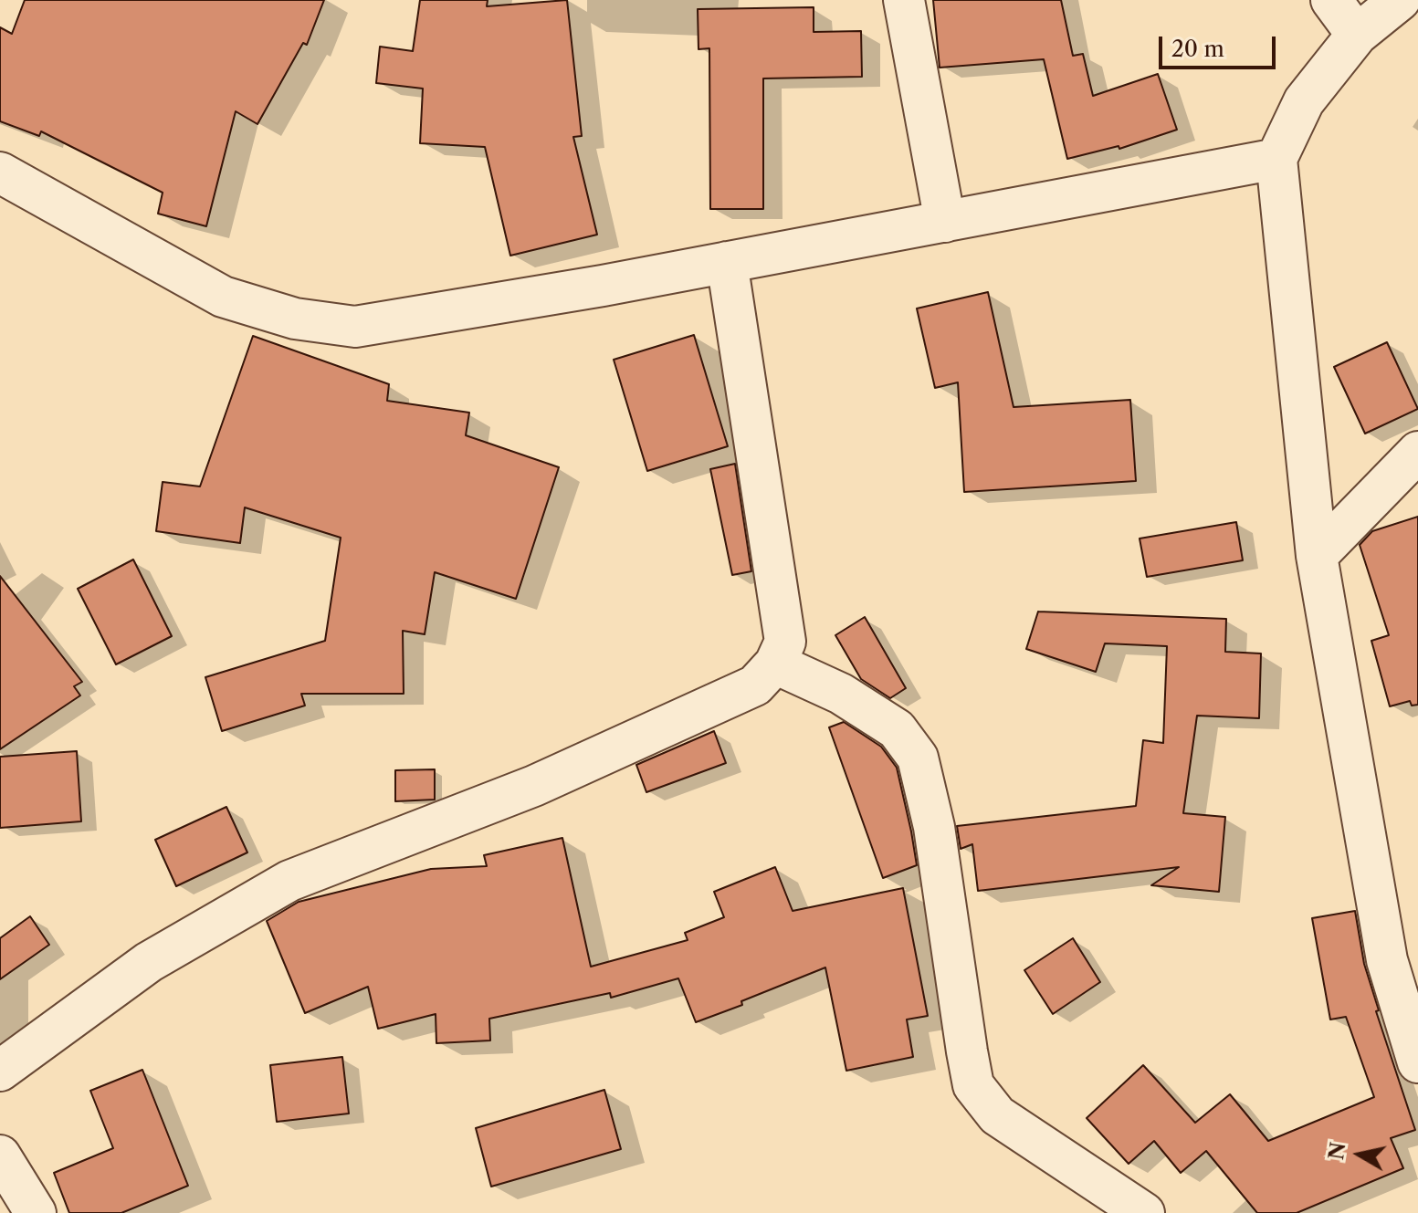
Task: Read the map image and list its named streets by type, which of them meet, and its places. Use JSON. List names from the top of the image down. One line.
{"scale_bar":"20 m","north":"left"}
